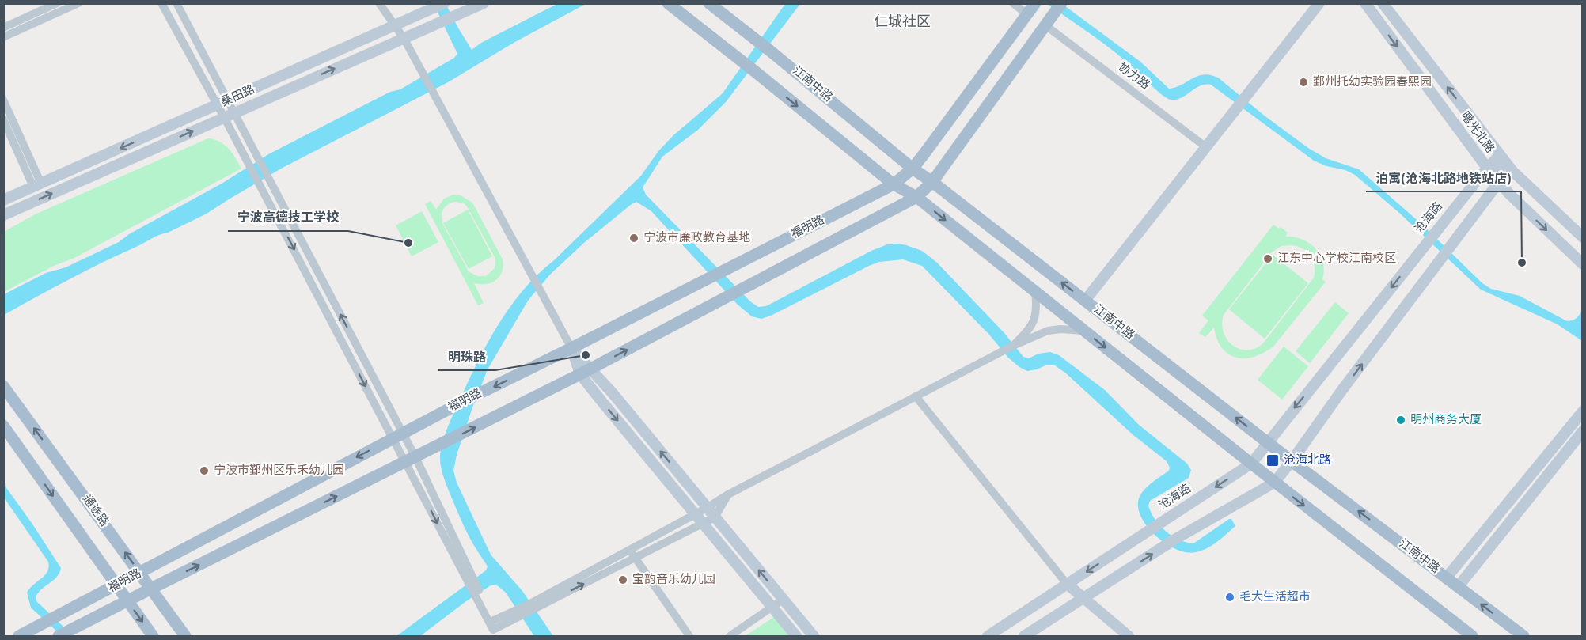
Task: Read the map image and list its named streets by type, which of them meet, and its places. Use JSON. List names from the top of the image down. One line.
{"streets":{"main road":["江南中路","桑田路","曙光北路","沧海路","福明路","通途路"],"street":["协力路"]},"crossings":[["协力路","福明路"],["江南中路","沧海路"],["江南中路","福明路"],["曙光北路","沧海路"],["福明路","通途路"]],"districts":["仁城社区"],"places":{"other":["鄞州托幼实验园春熙园","宁波市廉政教育基地","宁波高德技工学校","江东中心学校江南校区","泊寓(沧海北路地铁站店)","明珠路","明州商务大厦","宁波市鄞州区乐禾幼儿园","宝韵音乐幼儿园","毛大生活超市"],"transit":["沧海北路"]}}
